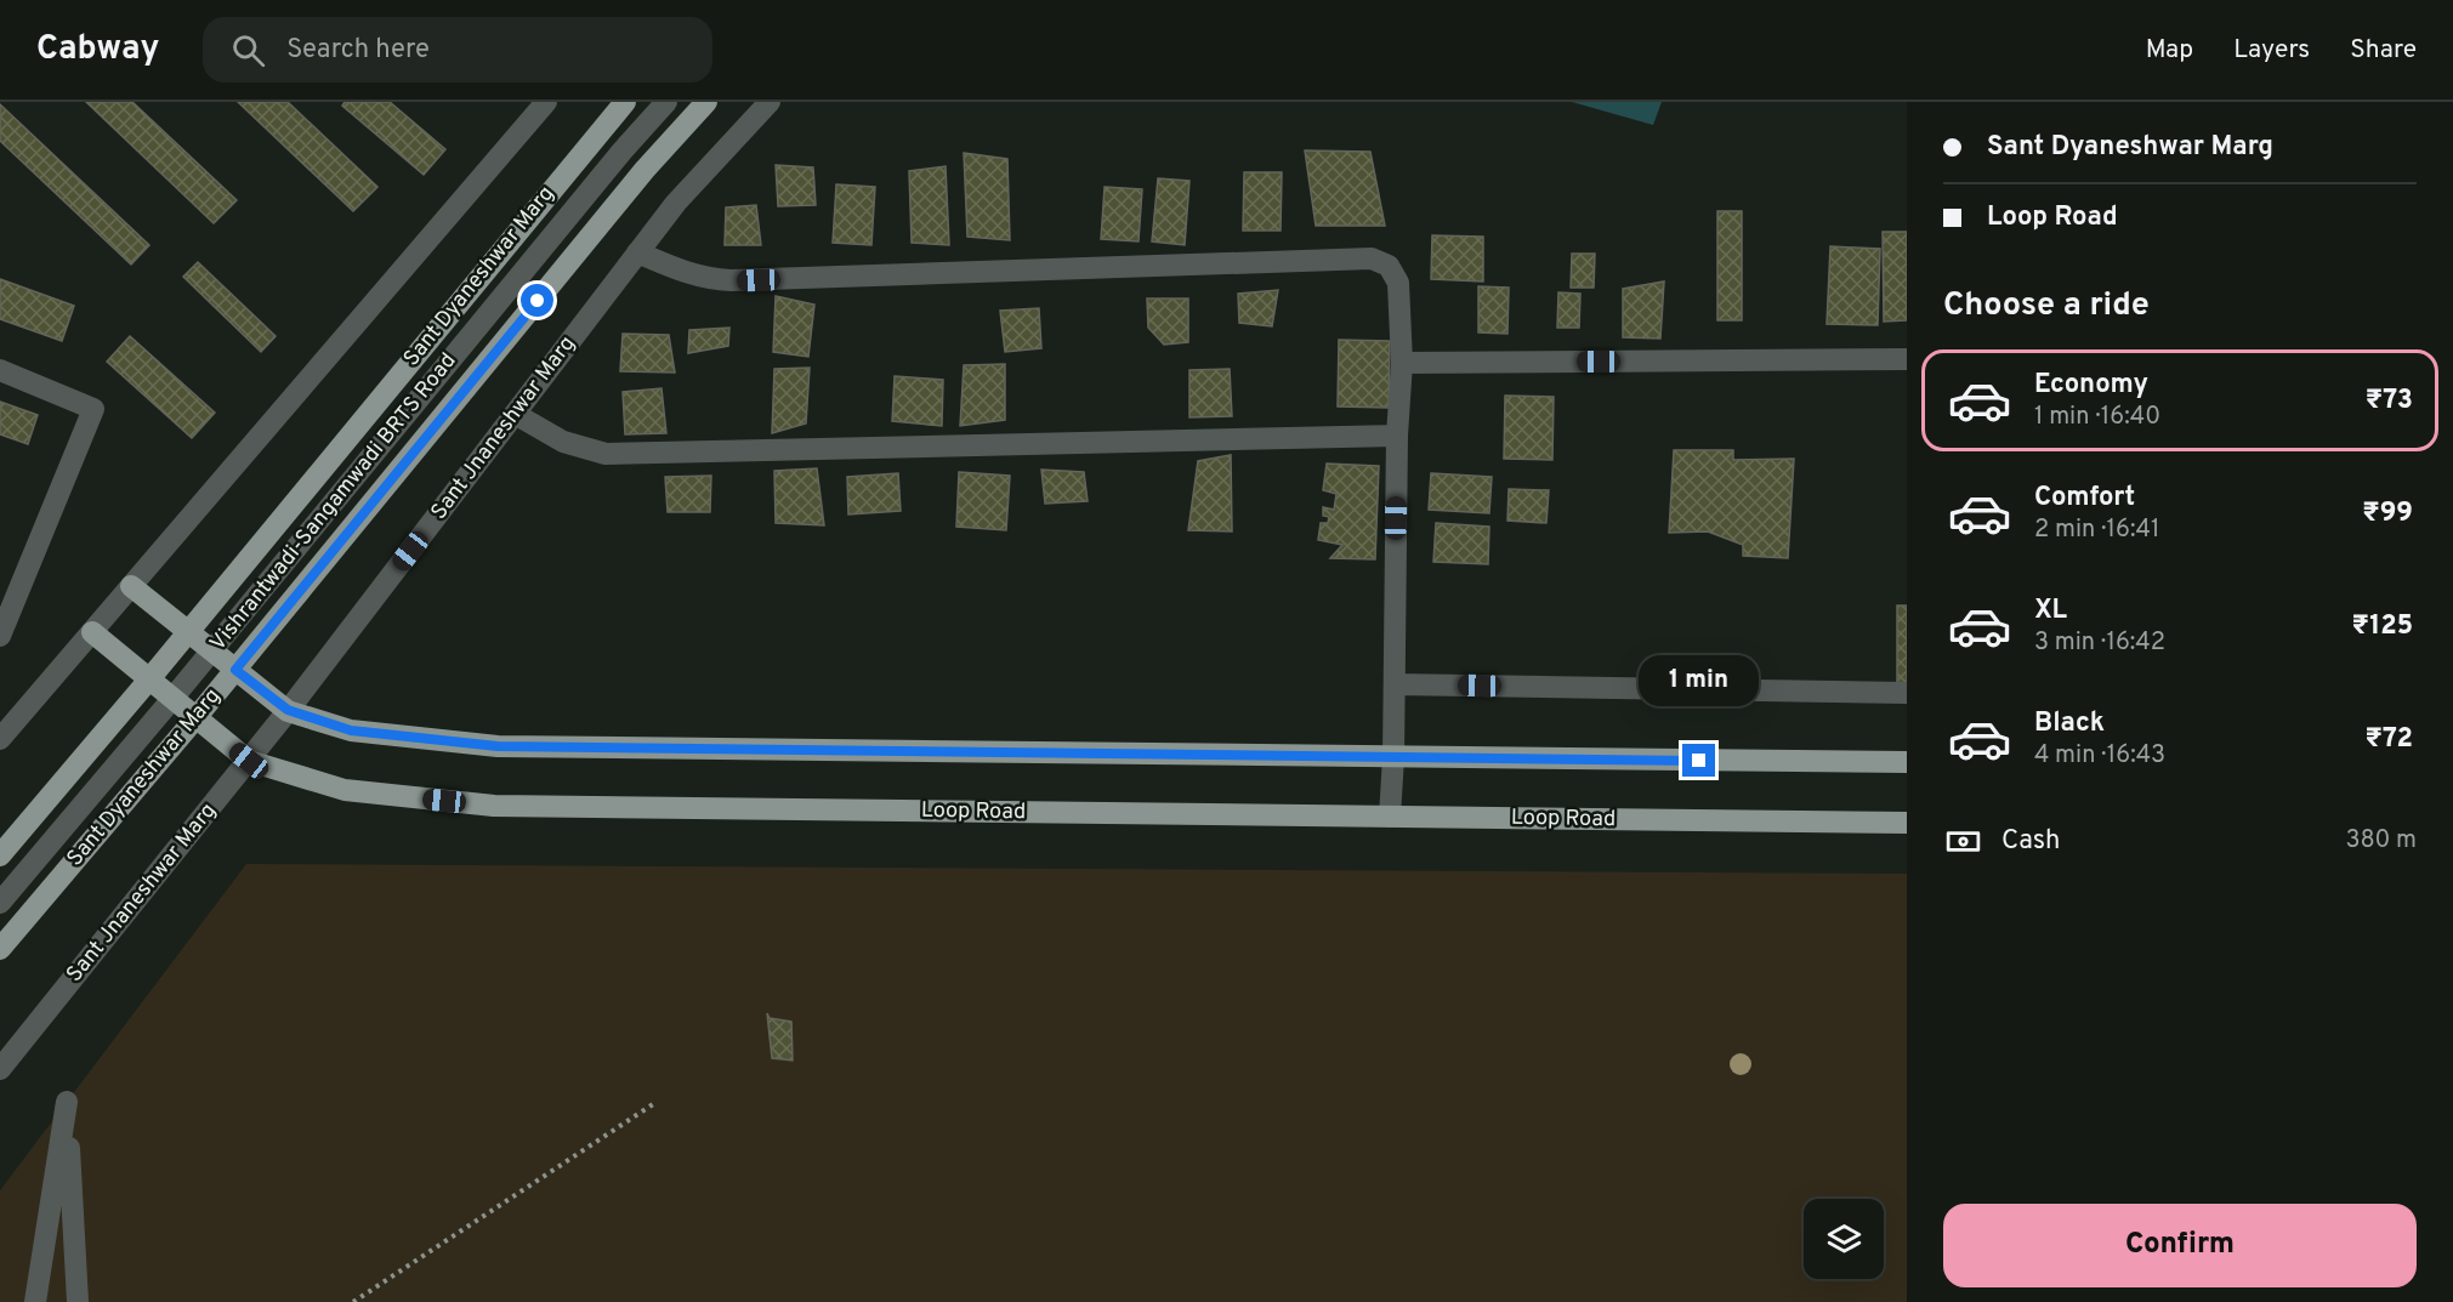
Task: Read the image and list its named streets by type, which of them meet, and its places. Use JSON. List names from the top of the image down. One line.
{"streets":{"main road":["Sant Dyaneshwar Marg","Loop Road"],"street":["Sant Jnaneshwar Marg","Vishrantwadi-Sangamwadi BRTS Road"]},"crossings":[["Sant Dyaneshwar Marg","Loop Road"],["Sant Jnaneshwar Marg","Loop Road"],["Vishrantwadi-Sangamwadi BRTS Road","Loop Road"]],"page":{"header":"Cabway","search":"Search here","nav":["Map","Layers","Share"],"banner":["Sant Dyaneshwar Marg","Loop Road"],"heading":"Choose a ride","list":[{"name":"Economy","note":"1 min · 16:40","value":"₹73"},{"name":"Comfort","note":"2 min · 16:41","value":"₹99"},{"name":"XL","note":"3 min · 16:42","value":"₹125"},{"name":"Black","note":"4 min · 16:43","value":"₹72"}],"bubble":"1 min","pay":["Cash","380 m"],"buttons":"Confirm"}}
